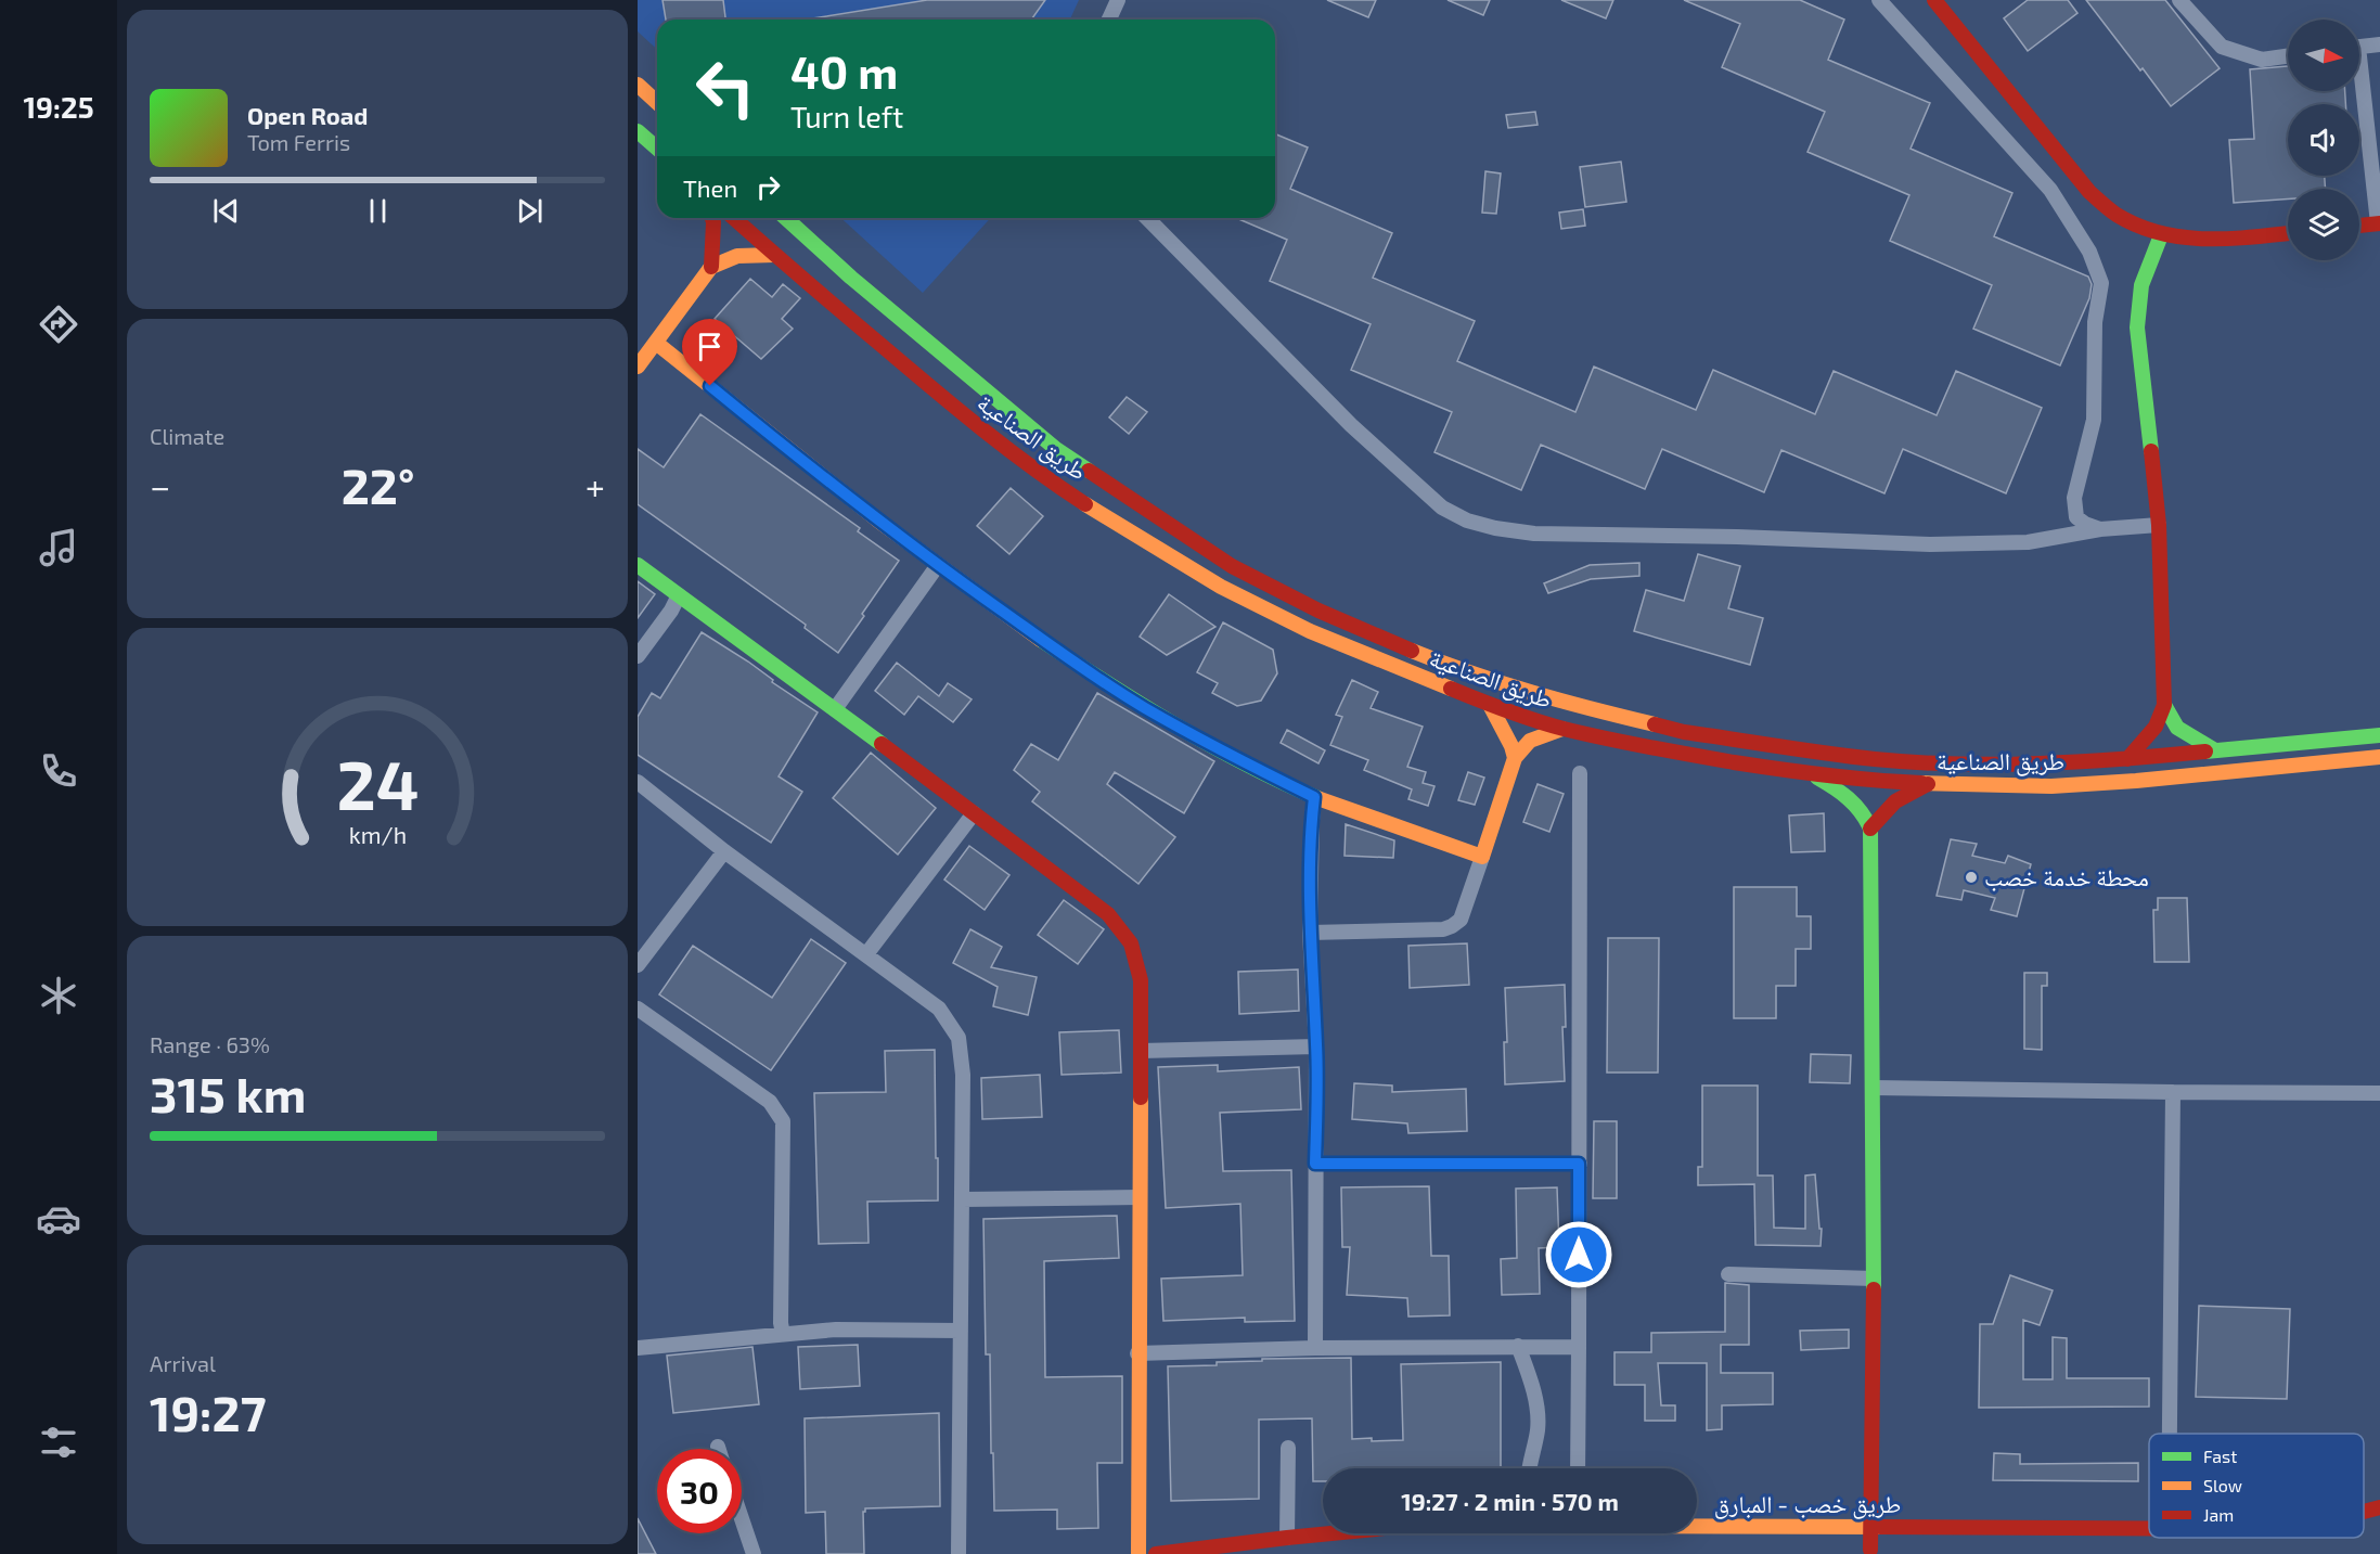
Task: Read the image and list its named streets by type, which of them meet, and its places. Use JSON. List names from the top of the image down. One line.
{"streets":{"main road":["طريق الصناعية","طريق خصب - المبارق"]},"places":["محطة خدمة خصب"],"legend":["Fast","Slow","Jam"],"north":"right","page":{"tabs":"19:25","turn":["40 m","Turn left"],"song":["Open Road","Tom Ferris"],"then":"Then","tile":["Climate",["Range · 63%","315 km"],["Arrival","19:27"]],"heat":["−","22°","+"],"limit":"30","trip":"19:27 · 2 min · 570 m","gauge":["24","km/h"]}}
